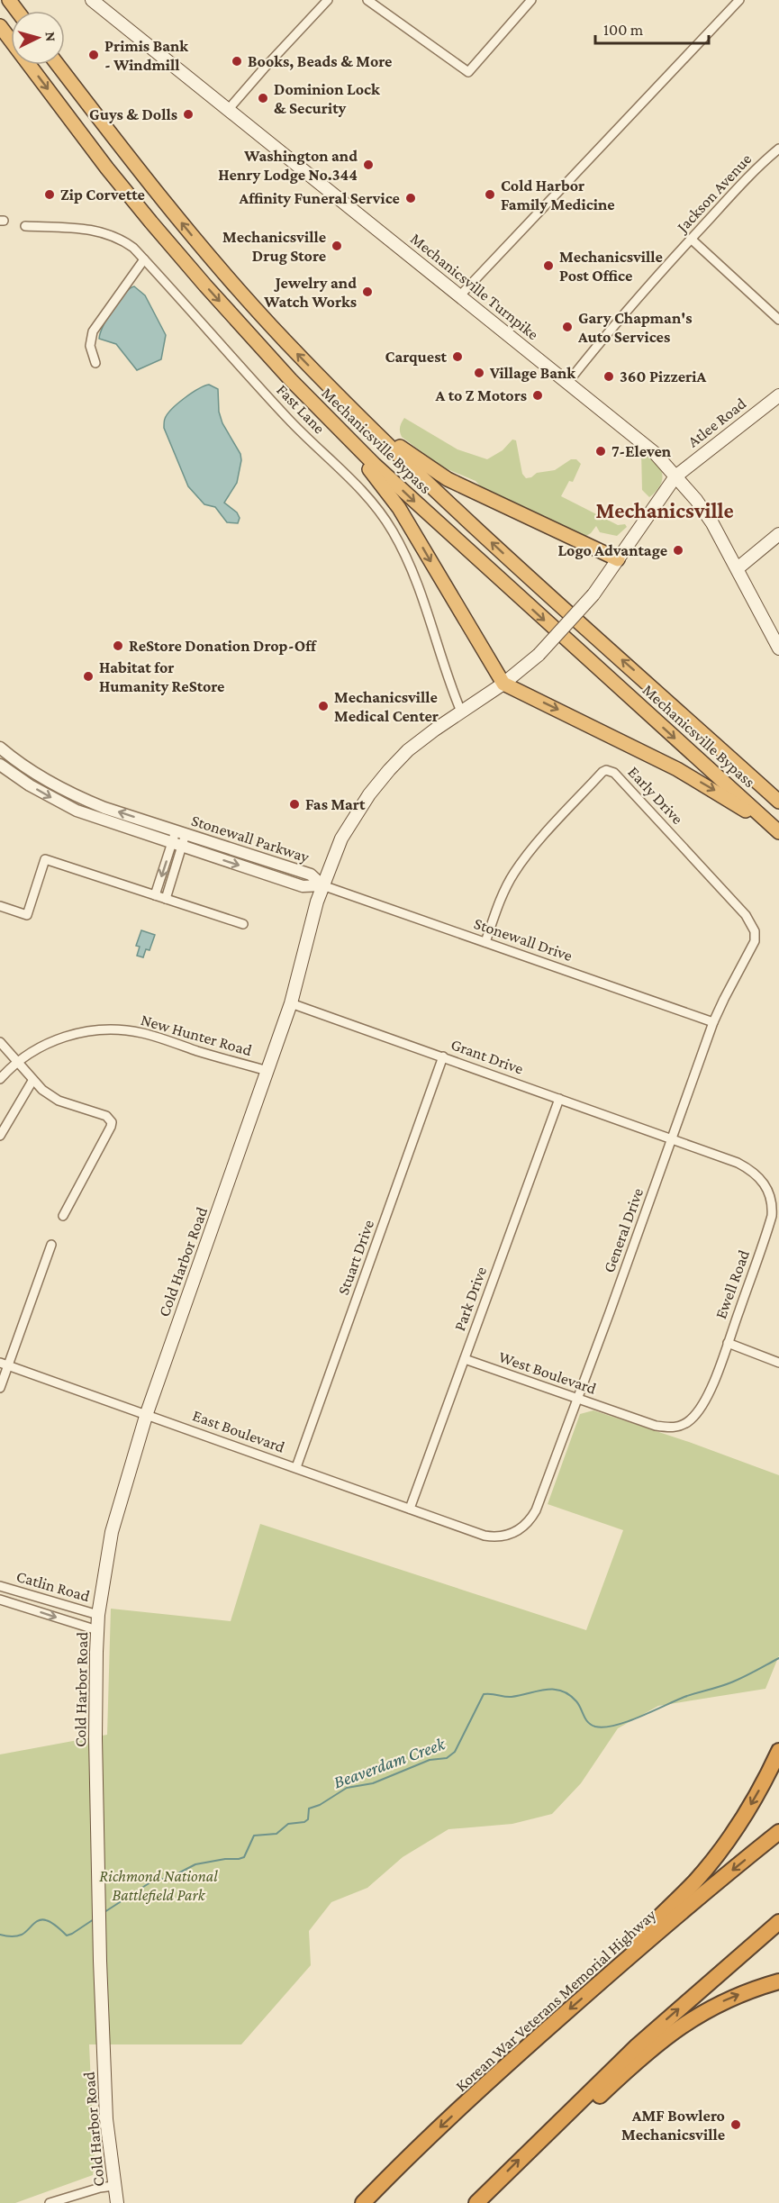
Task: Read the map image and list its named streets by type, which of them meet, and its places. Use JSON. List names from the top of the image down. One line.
{"streets":{"highway":["Mechanicsville Bypass","Korean War Veterans Memorial Highway"],"main road":["Mechanicsville Turnpike","Atlee Road","Cold Harbor Road"],"street":["Jackson Avenue","Fast Lane","Early Drive","Stonewall Parkway","Stonewall Drive","New Hunter Road","Grant Drive","General Drive","Stuart Drive","Ewell Road","Park Drive","West Boulevard","East Boulevard","Catlin Road"]},"crossings":[["Jackson Avenue","Mechanicsville Turnpike"],["Mechanicsville Turnpike","Atlee Road"],["Mechanicsville Turnpike","Cold Harbor Road"],["Fast Lane","Cold Harbor Road"],["Atlee Road","Cold Harbor Road"],["Early Drive","Stonewall Drive"],["Early Drive","General Drive"],["Stonewall Parkway","Stonewall Drive"],["Stonewall Parkway","Cold Harbor Road"],["Stonewall Drive","General Drive"],["Stonewall Drive","Cold Harbor Road"],["New Hunter Road","Cold Harbor Road"],["Grant Drive","General Drive"],["Grant Drive","Stuart Drive"],["Grant Drive","Cold Harbor Road"],["Grant Drive","Ewell Road"],["Grant Drive","Park Drive"],["General Drive","Ewell Road"],["General Drive","West Boulevard"],["General Drive","East Boulevard"],["Stuart Drive","East Boulevard"],["Cold Harbor Road","East Boulevard"],["Cold Harbor Road","Catlin Road"],["Ewell Road","West Boulevard"],["Park Drive","West Boulevard"],["Park Drive","East Boulevard"]],"districts":["Mechanicsville"],"water":["Beaverdam Creek"],"parks":["Richmond National Battlefield Park"],"places":["Primis Bank - Windmill","Books, Beads & More","Dominion Lock & Security","Guys & Dolls","Washington and Henry Lodge No.344","Zip Corvette","Cold Harbor Family Medicine","Affinity Funeral Service","Mechanicsville Drug Store","Mechanicsville Post Office","Jewelry and Watch Works","Gary Chapman's Auto Services","Carquest","Village Bank","360 PizzeriA","A to Z Motors","7-Eleven","Logo Advantage","ReStore Donation Drop-Off","Habitat for Humanity ReStore","Mechanicsville Medical Center","Fas Mart","AMF Bowlero Mechanicsville"],"scale_bar":"100 m","north":"right"}
